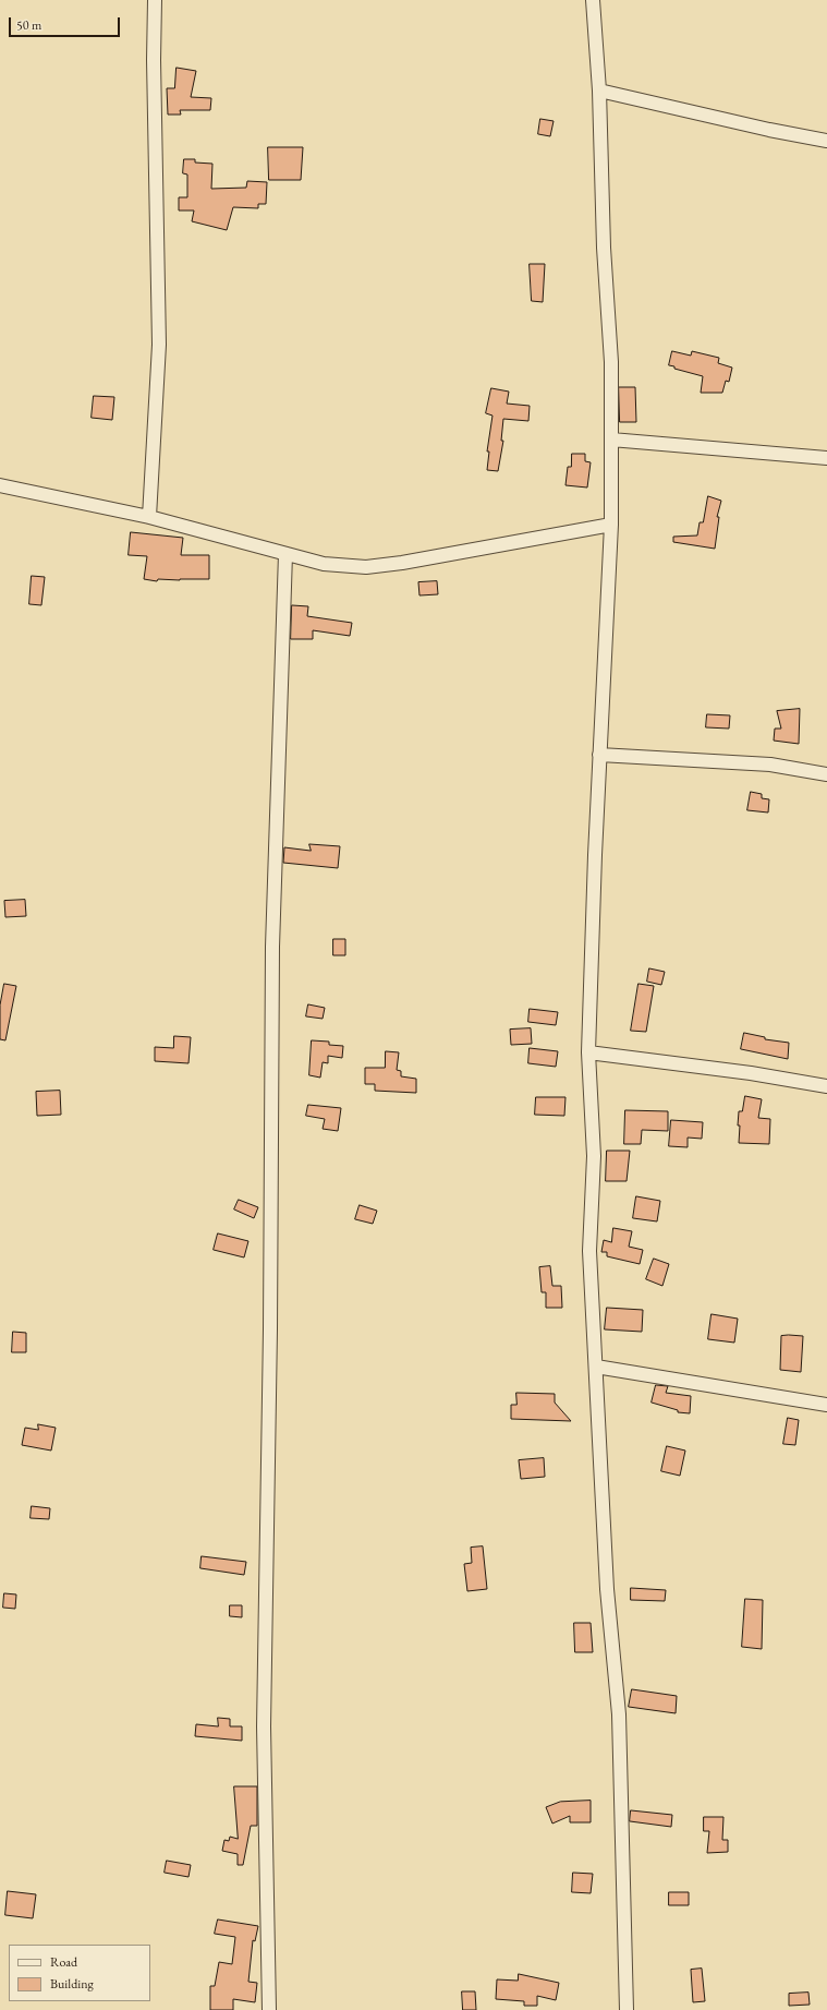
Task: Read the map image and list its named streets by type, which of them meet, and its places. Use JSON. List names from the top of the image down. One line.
{"legend":["Road","Building"],"scale_bar":"50 m"}
